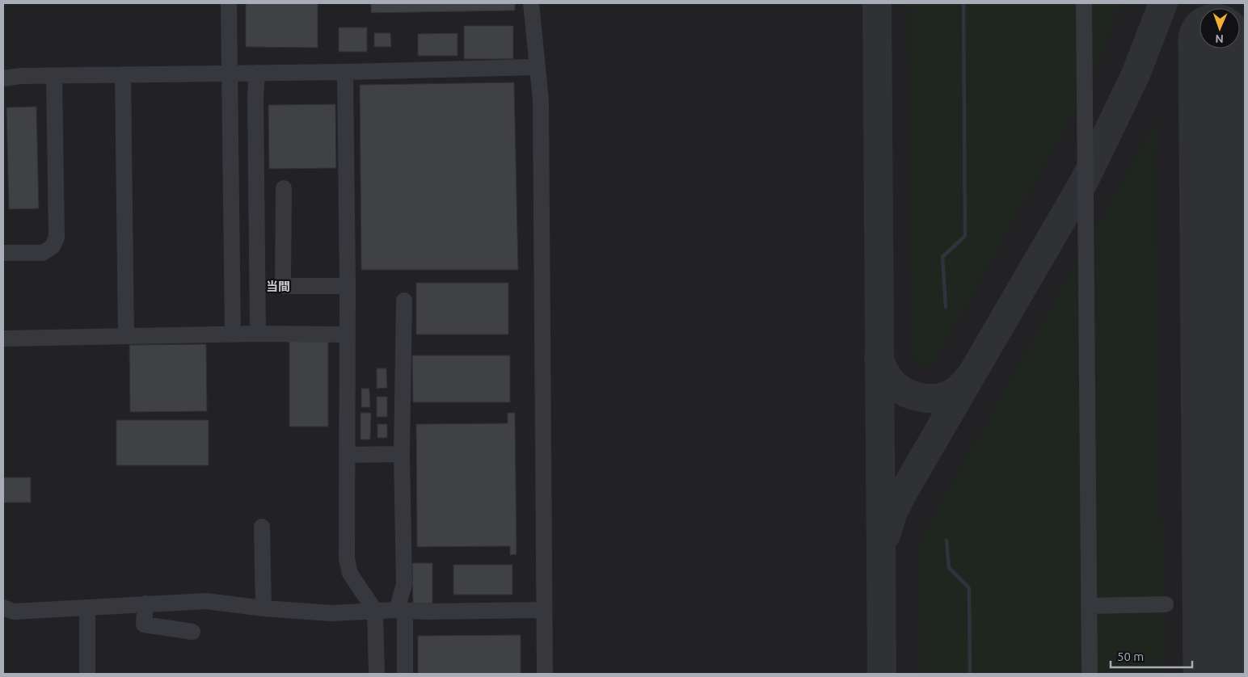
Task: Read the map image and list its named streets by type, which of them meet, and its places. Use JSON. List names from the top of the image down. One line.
{"districts":["当間"],"scale_bar":"50 m","north":"bottom"}
